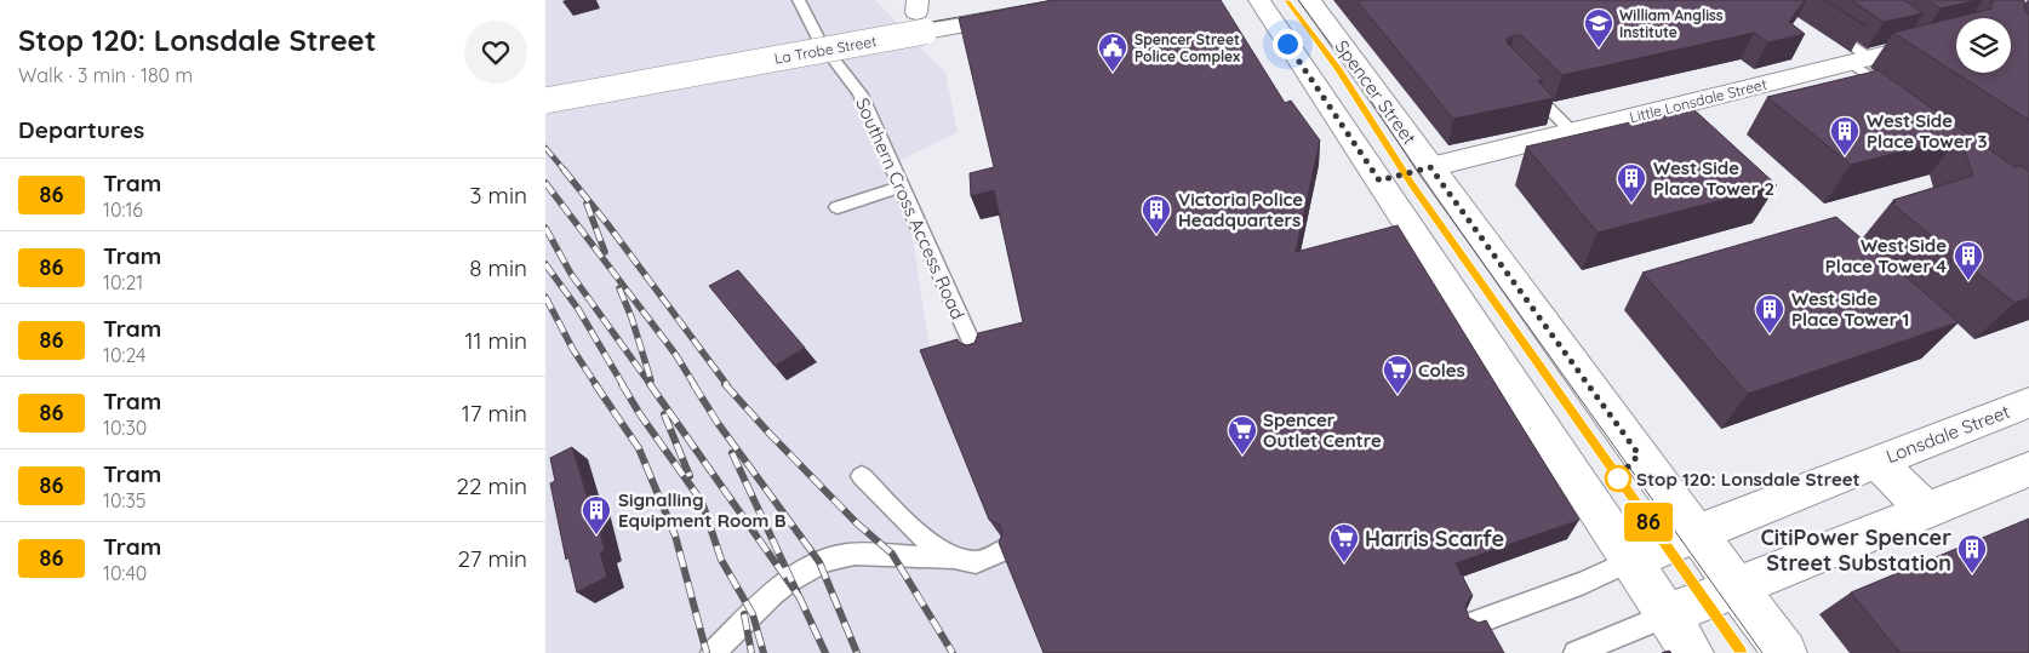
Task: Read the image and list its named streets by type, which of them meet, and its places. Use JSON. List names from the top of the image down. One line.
{"streets":{"main road":["La Trobe Street","Spencer Street","Little Lonsdale Street","Lonsdale Street"],"lane":["Southern Cross Access Road"]},"crossings":[["Spencer Street","Little Lonsdale Street"],["Spencer Street","Lonsdale Street"]],"places":{"school or university":["William Angliss Institute"],"public building":["Spencer Street Police Complex"],"building":["West Side Place Tower 3","West Side Place Tower 2","Victoria Police Headquarters","West Side Place Tower 4","West Side Place Tower 1","Signalling Equipment Room B","CitiPower Spencer Street Substation"],"supermarket":["Coles","Spencer Outlet Centre","Harris Scarfe"],"other":["Stop 120: Lonsdale Street"]},"lines":["tram line 86"],"page":{"heading":[["Stop 120: Lonsdale Street","Walk · 3 min · 180 m"],"Departures"],"on_map":"86","list":[{"mark":"86","name":"Tram","note":"10:16","value":"3 min"},{"mark":"86","name":"Tram","note":"10:21","value":"8 min"},{"mark":"86","name":"Tram","note":"10:24","value":"11 min"},{"mark":"86","name":"Tram","note":"10:30","value":"17 min"},{"mark":"86","name":"Tram","note":"10:35","value":"22 min"},{"mark":"86","name":"Tram","note":"10:40","value":"27 min"}]}}
